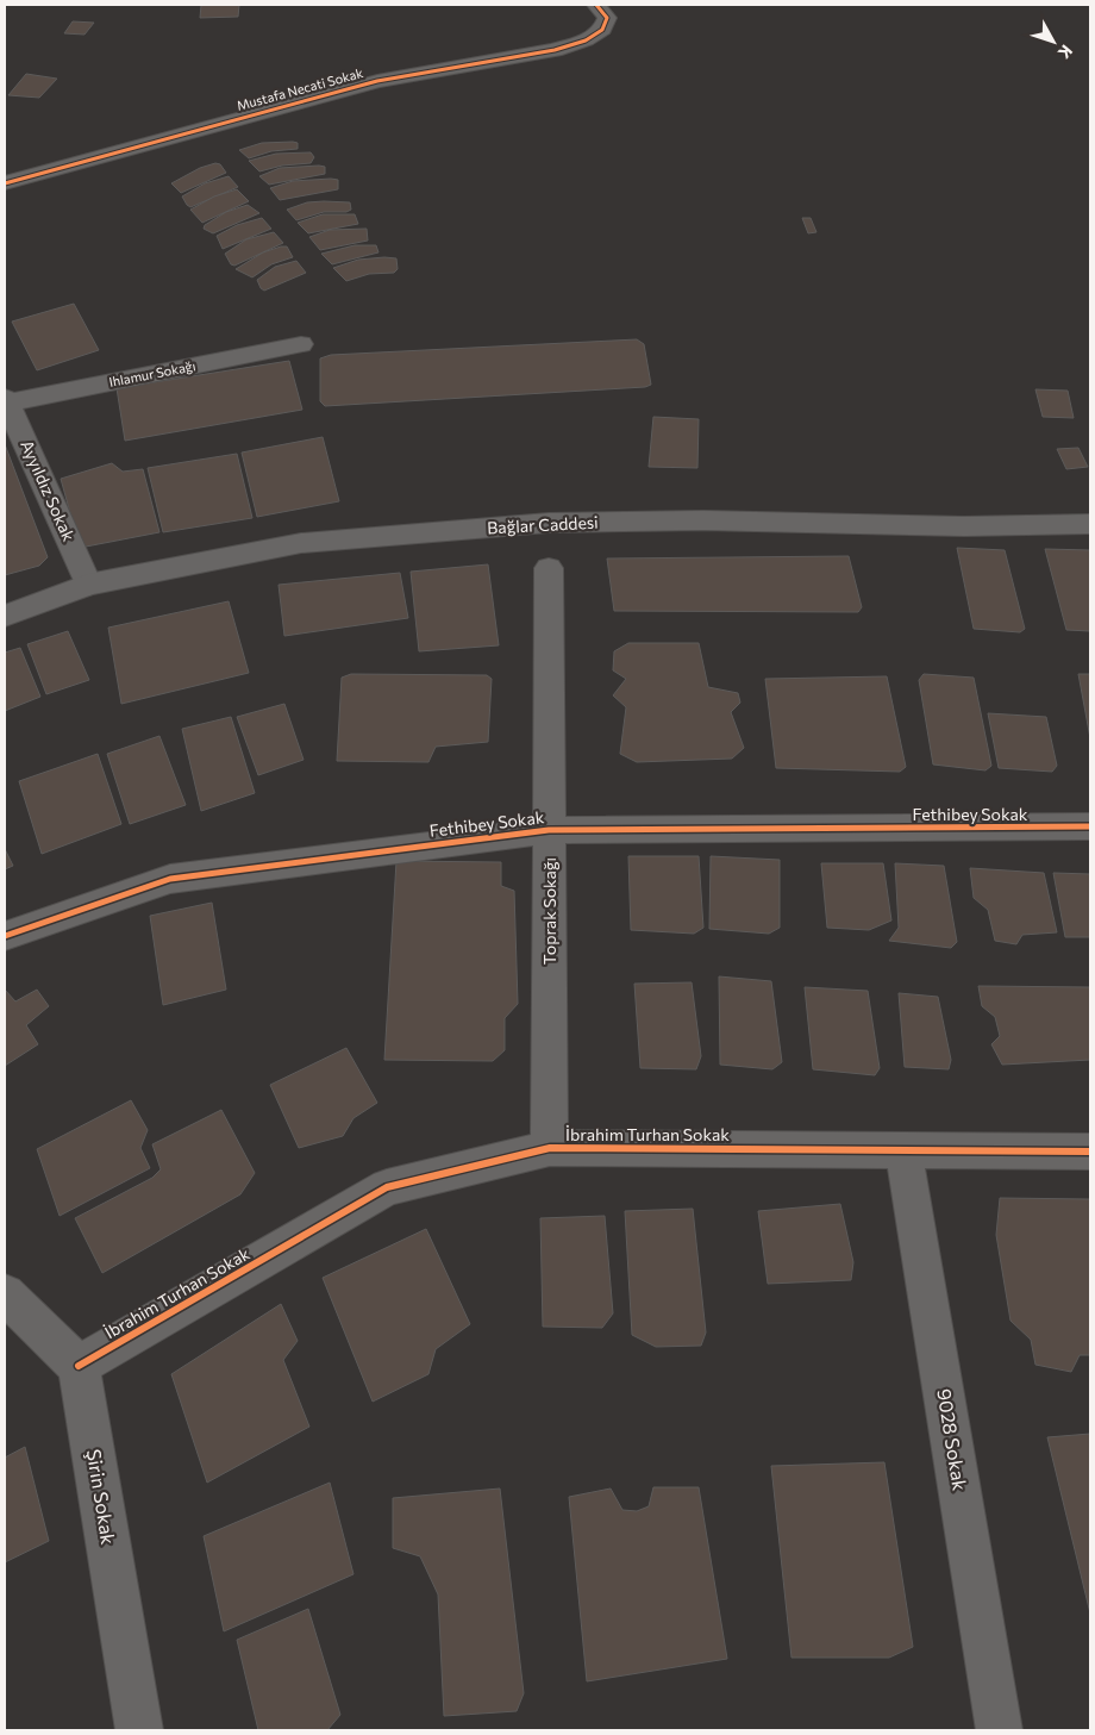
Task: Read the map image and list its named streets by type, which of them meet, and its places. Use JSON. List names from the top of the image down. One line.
{"streets":{"street":["Mustafa Necati Sokak","Ihlamur Sokağı","Ayyıldız Sokak","Bağlar Caddesi","Fethibey Sokak","Toprak Sokağı","İbrahim Turhan Sokak","9028 Sokak","Şirin Sokak"]},"crossings":[["Ihlamur Sokağı","Ayyıldız Sokak"],["Ayyıldız Sokak","Bağlar Caddesi"],["Fethibey Sokak","Toprak Sokağı"],["Toprak Sokağı","İbrahim Turhan Sokak"],["İbrahim Turhan Sokak","9028 Sokak"],["İbrahim Turhan Sokak","Şirin Sokak"]],"north":"bottom right"}
